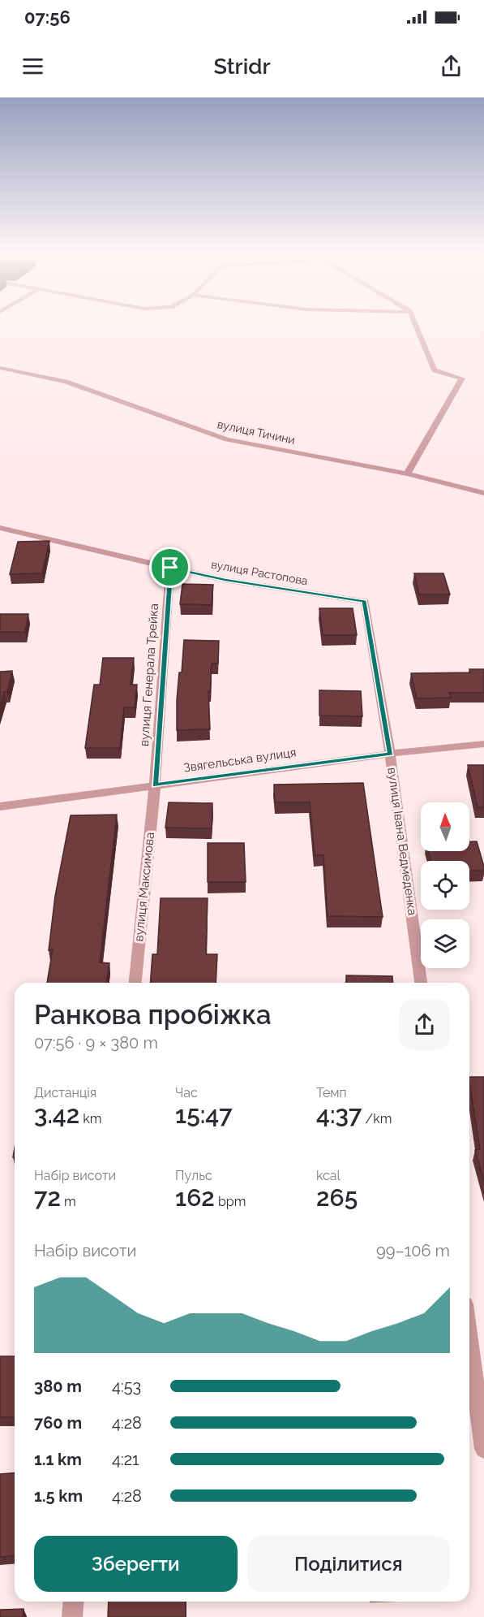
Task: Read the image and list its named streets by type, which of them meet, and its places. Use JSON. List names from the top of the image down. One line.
{"streets":{"street":["вулиця Тичини","вулиця Растопова","вулиця Генерала Трейка","Звягельська вулиця","вулиця Івана Ведмеденка","вулиця Максимова"]},"crossings":[["вулиця Растопова","вулиця Генерала Трейка"],["вулиця Растопова","Звягельська вулиця"],["вулиця Растопова","вулиця Івана Ведмеденка"],["вулиця Генерала Трейка","Звягельська вулиця"],["вулиця Генерала Трейка","вулиця Максимова"],["Звягельська вулиця","вулиця Івана Ведмеденка"],["Звягельська вулиця","вулиця Максимова"]],"north":"top","page":{"status":"07:56","header":"Stridr","heading":["Ранкова пробіжка","07:56 · 9 × 380 m"],"stats":[["Дистанція","3.42 km"],["Час","15:47"],["Темп","4:37 /km"],["Набір висоти","72 m"],["Пульс","162 bpm"],["kcal","265"]],"chart":["Набір висоти","99–106 m"],"list":[{"name":"380 m","note":"4:53"},{"name":"760 m","note":"4:28"},{"name":"1.1 km","note":"4:21"},{"name":"1.5 km","note":"4:28"}],"buttons":["Зберегти","Поділитися"]}}
